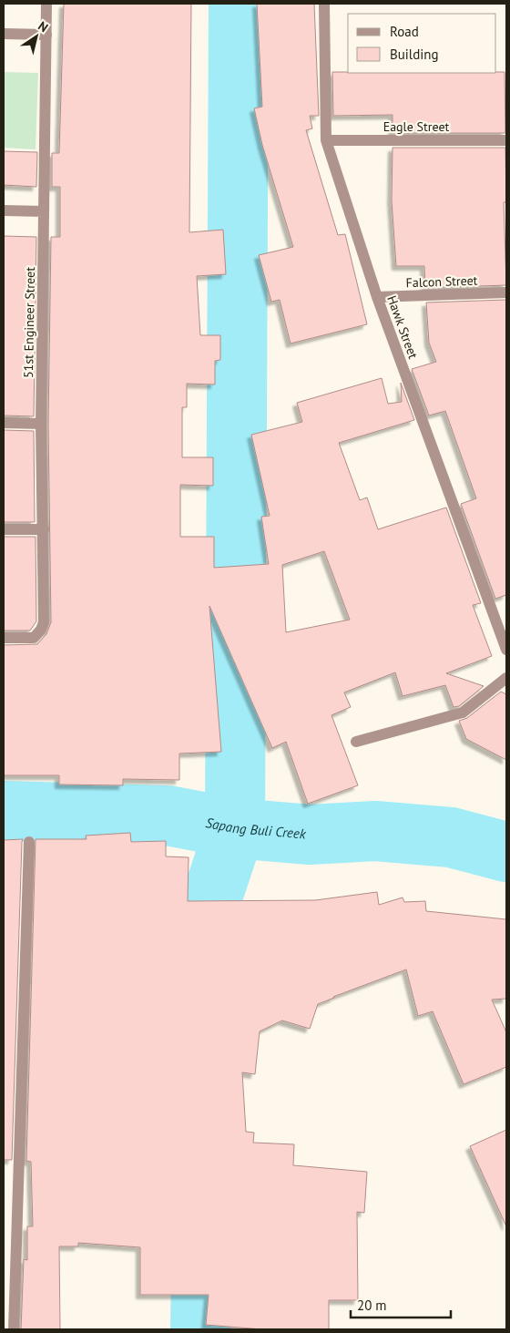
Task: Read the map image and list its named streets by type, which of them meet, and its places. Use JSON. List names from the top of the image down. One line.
{"streets":{"street":["Eagle Street","Falcon Street","51st Engineer Street","Hawk Street"]},"crossings":[["Eagle Street","Hawk Street"],["Falcon Street","Hawk Street"]],"water":["Sapang Buli Creek"],"legend":["Road","Building"],"scale_bar":"20 m","north":"top right"}
